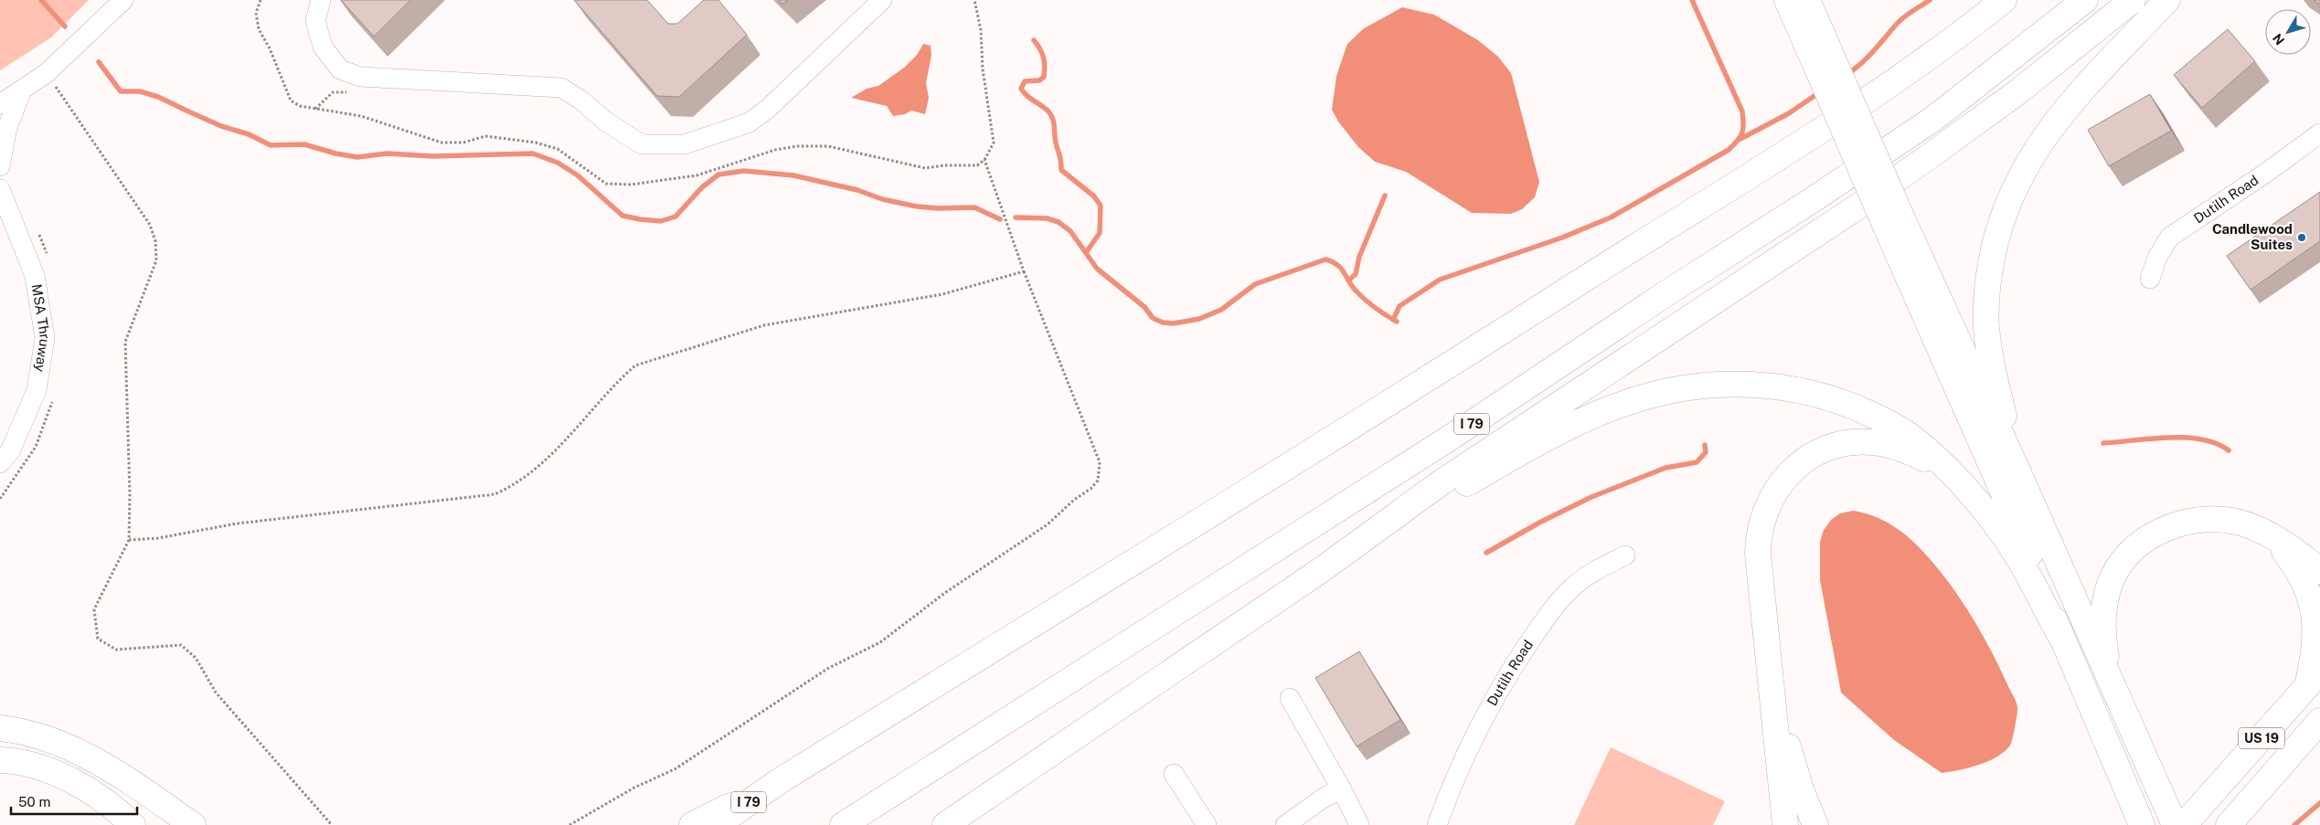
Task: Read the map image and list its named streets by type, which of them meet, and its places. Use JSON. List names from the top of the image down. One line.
{"streets":{"highway":["I 79","US 19"],"street":["Dutilh Road","MSA Thruway"]},"places":["Candlewood Suites"],"scale_bar":"50 m","north":"bottom left"}
